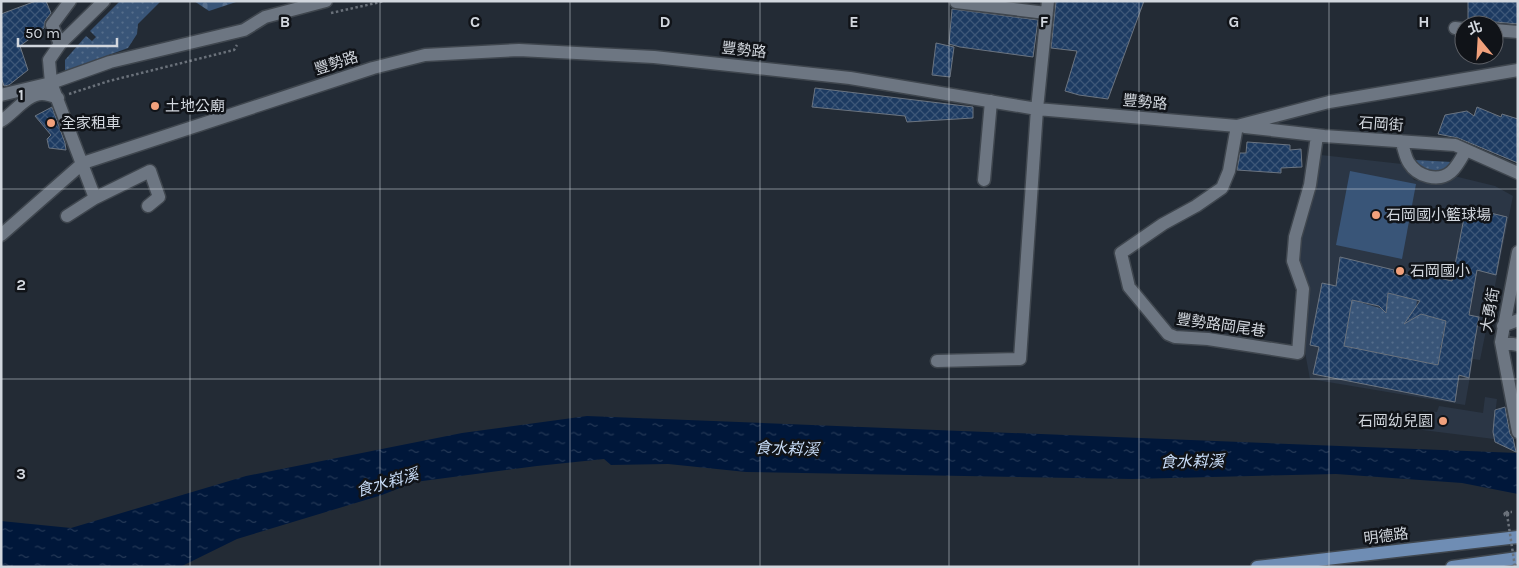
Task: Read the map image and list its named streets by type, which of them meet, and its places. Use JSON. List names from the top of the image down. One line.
{"streets":{"main road":["明德路"],"street":["豐勢路","石岡街","大勇街","豐勢路岡尾巷"]},"crossings":[["豐勢路","石岡街"],["豐勢路","豐勢路岡尾巷"],["石岡街","豐勢路岡尾巷"]],"water":["食水嵙溪"],"places":["土地公廟","全家租車","石岡國小籃球場","石岡國小","石岡幼兒園"],"scale_bar":"50 m","north":"top","grid":{"columns":["B","C","D","E","F","G","H"],"rows":["1","2","3"]}}
